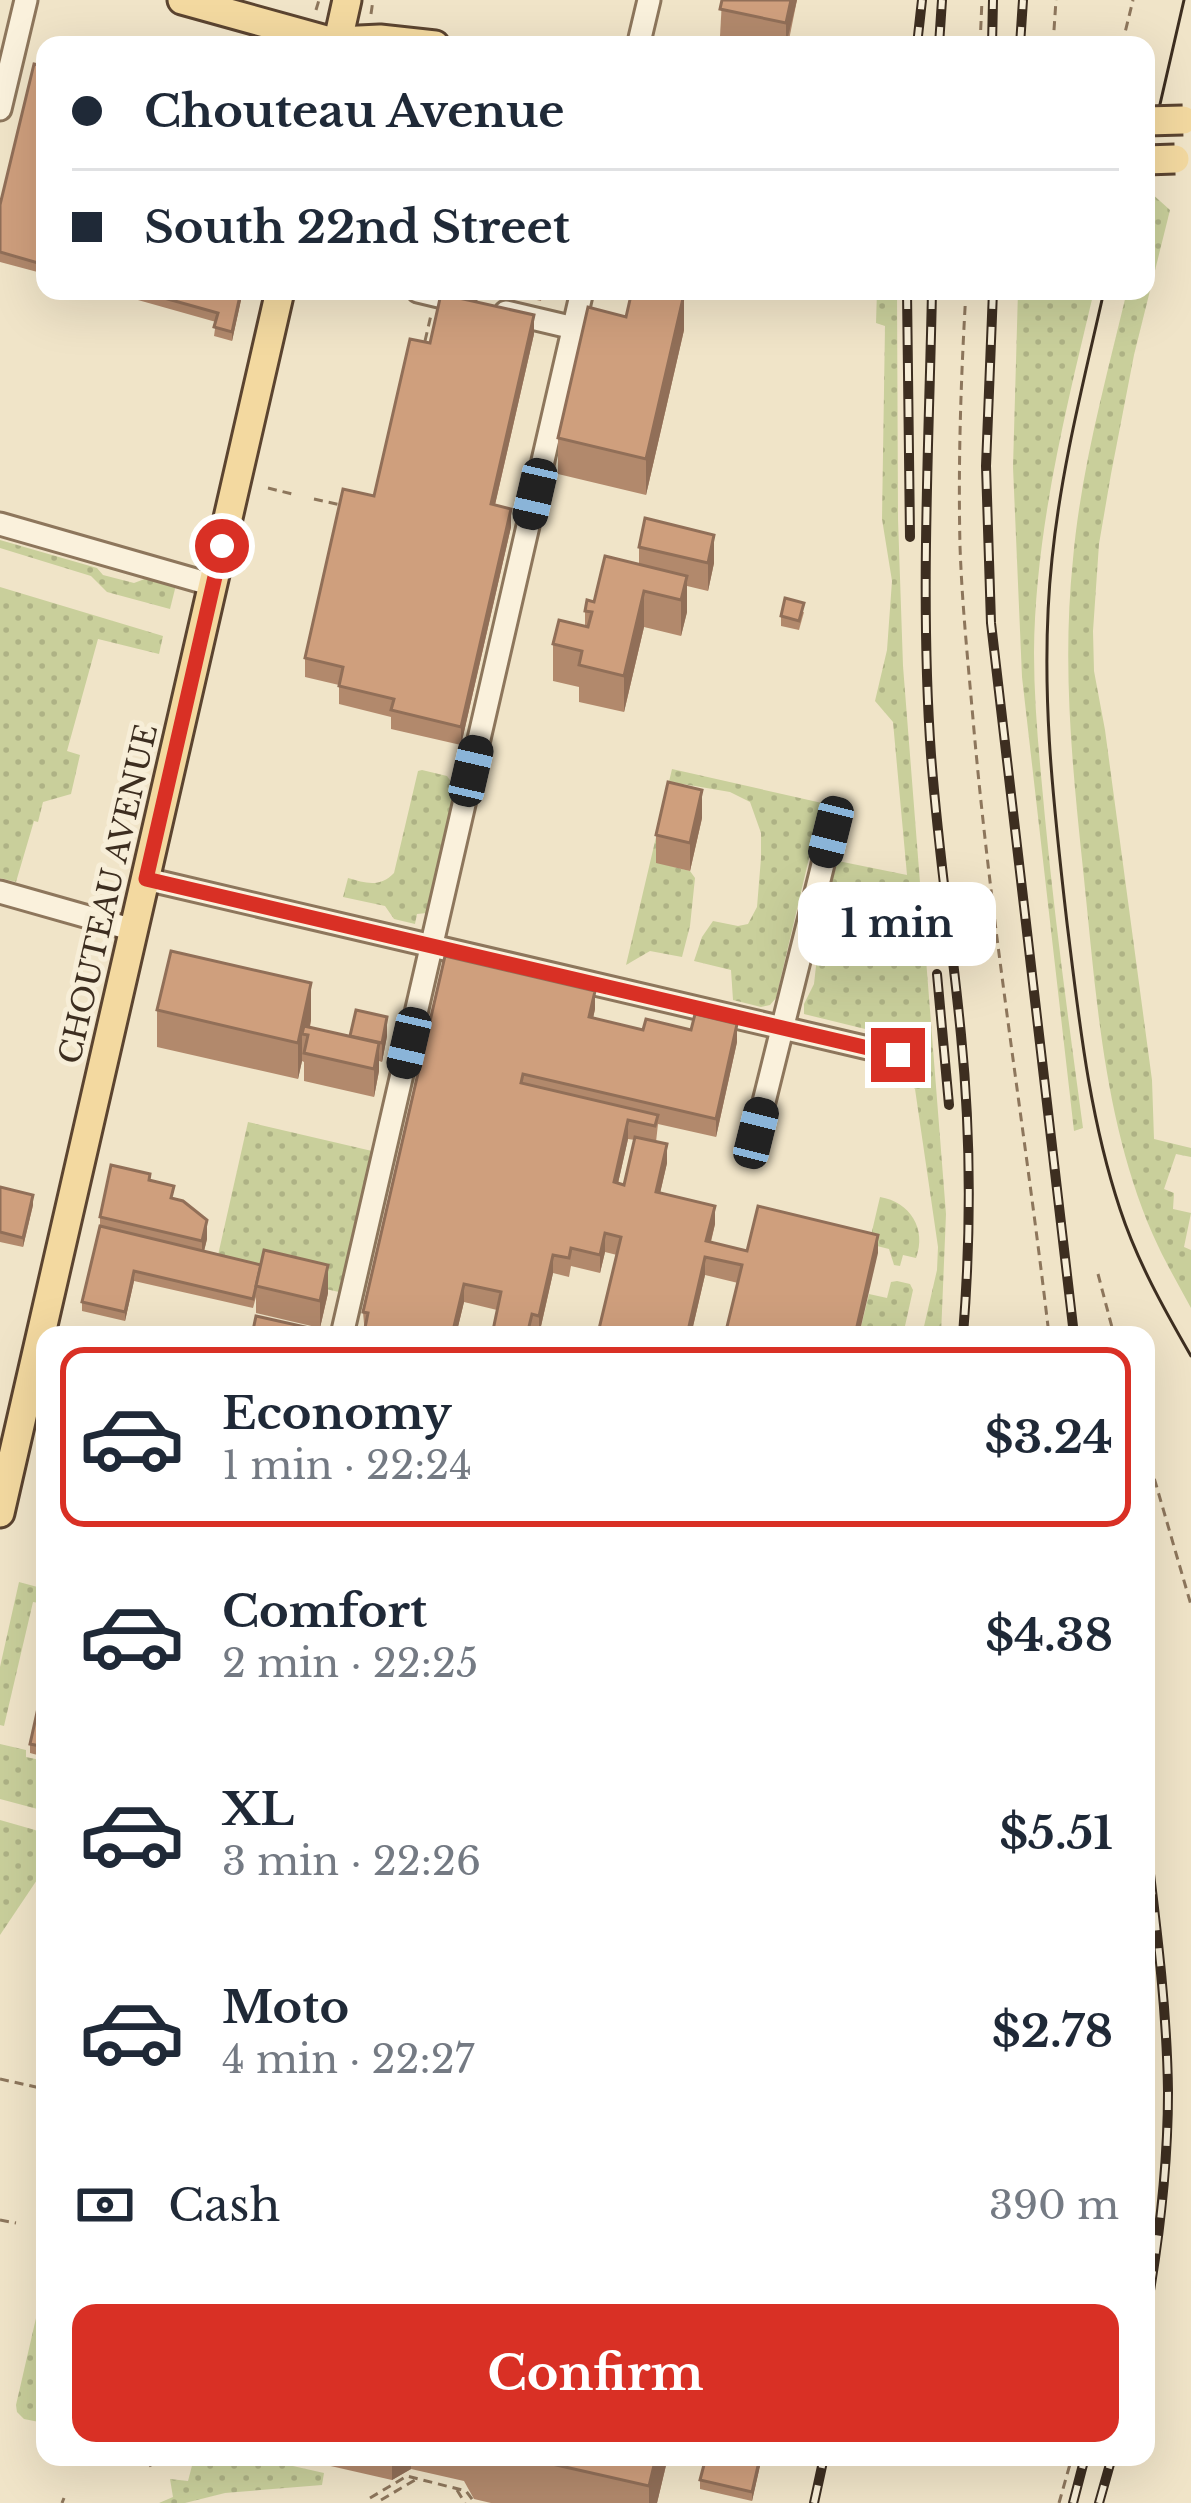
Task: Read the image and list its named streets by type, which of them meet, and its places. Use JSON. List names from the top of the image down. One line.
{"streets":{"main road":["CHOUTEAU AVENUE"]},"page":{"banner":["Chouteau Avenue","South 22nd Street"],"bubble":"1 min","list":[{"name":"Economy","note":"1 min · 22:24","value":"$3.24"},{"name":"Comfort","note":"2 min · 22:25","value":"$4.38"},{"name":"XL","note":"3 min · 22:26","value":"$5.51"},{"name":"Moto","note":"4 min · 22:27","value":"$2.78"}],"pay":["Cash","390 m"],"buttons":"Confirm"}}
